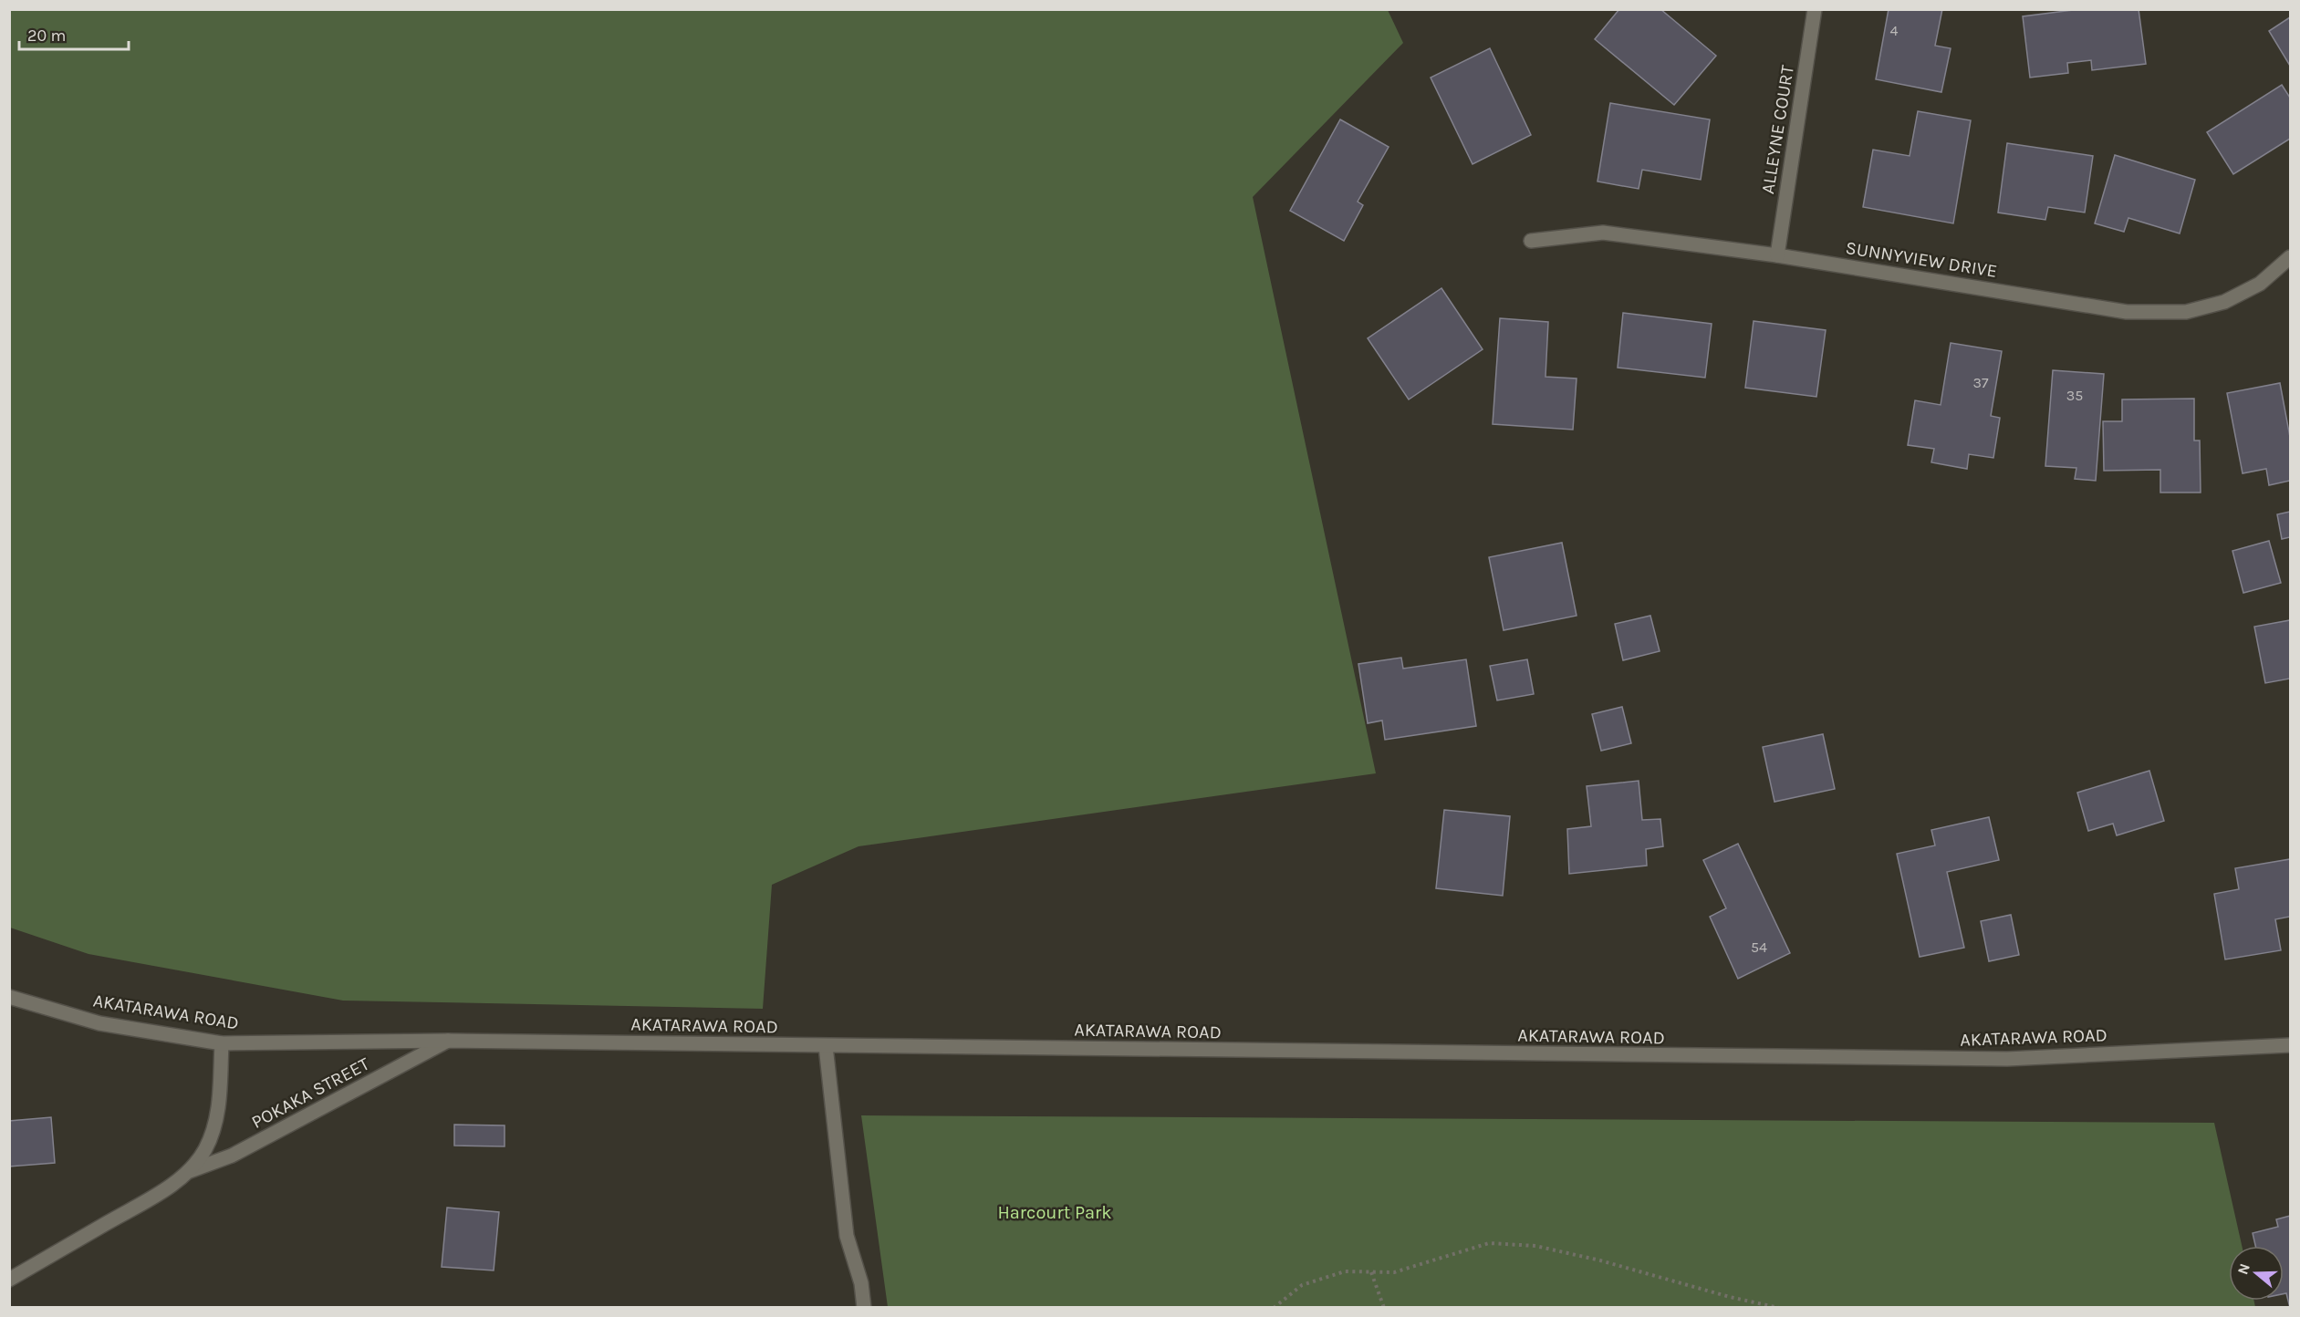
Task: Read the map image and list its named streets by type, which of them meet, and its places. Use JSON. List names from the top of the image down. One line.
{"streets":{"street":["ALLEYNE COURT","SUNNYVIEW DRIVE","AKATARAWA ROAD","POKAKA STREET"]},"crossings":[["ALLEYNE COURT","SUNNYVIEW DRIVE"],["AKATARAWA ROAD","POKAKA STREET"]],"parks":["Harcourt Park"],"house_numbers":["4","37","35","54"],"scale_bar":"20 m","north":"left"}
